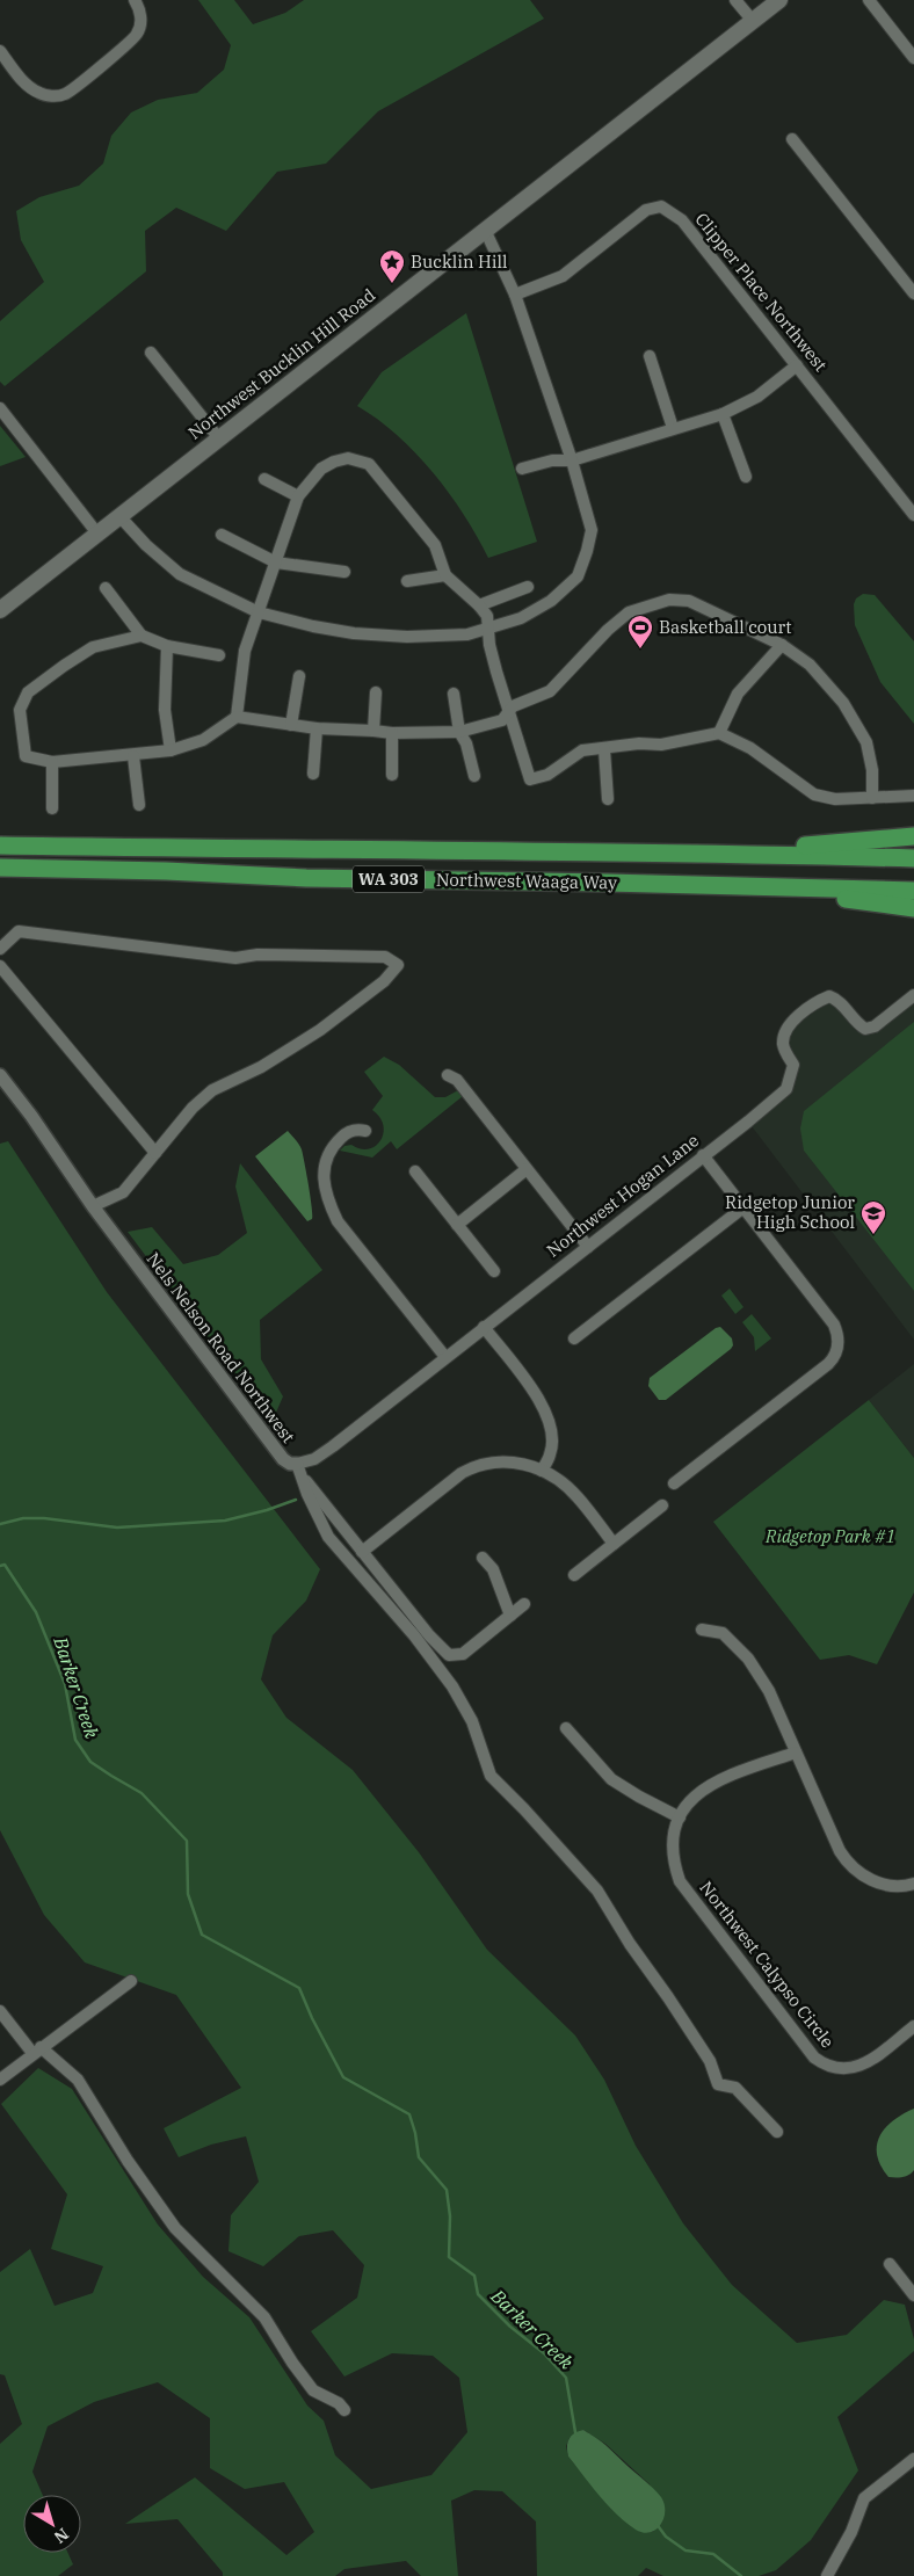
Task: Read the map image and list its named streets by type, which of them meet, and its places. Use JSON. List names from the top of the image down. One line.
{"streets":{"highway":["WA 303","Northwest Waaga Way"],"main road":["Northwest Bucklin Hill Road"],"street":["Clipper Place Northwest","Northwest Hogan Lane","Nels Nelson Road Northwest","Northwest Calypso Circle"]},"crossings":[["Northwest Hogan Lane","Nels Nelson Road Northwest"]],"water":["Barker Creek"],"parks":["Ridgetop Park #1"],"places":{"place":["Bucklin Hill"],"sports":["Basketball court"],"school or university":["Ridgetop Junior High School"]},"north":"bottom right"}
